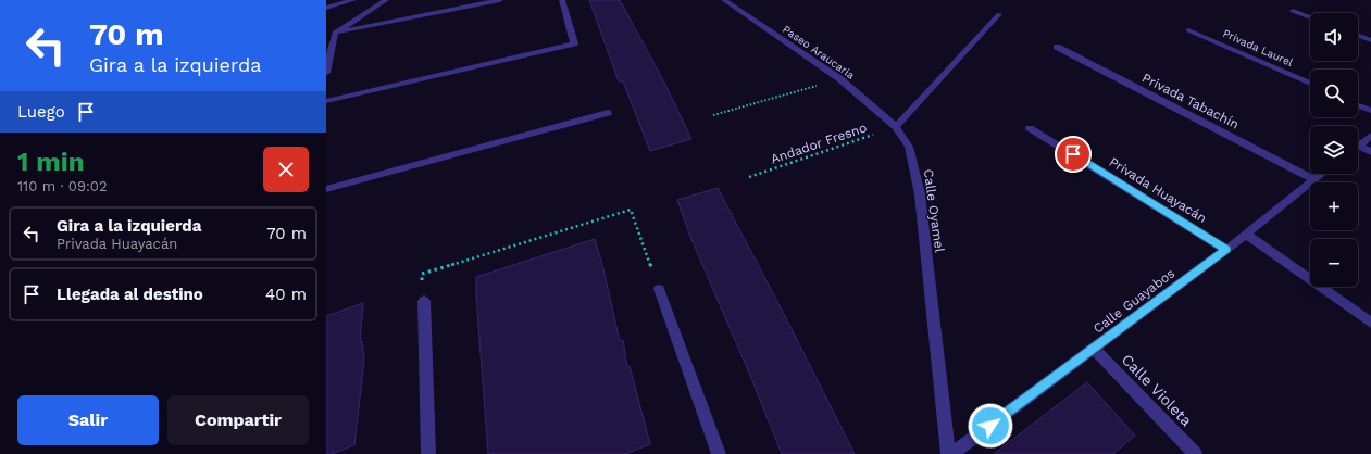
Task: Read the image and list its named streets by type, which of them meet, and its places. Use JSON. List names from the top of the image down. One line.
{"streets":{"street":["Privada Laurel","Paseo Araucaria","Privada Tabachín","Privada Huayacán","Calle Oyamel","Calle Guayabos","Calle Violeta"],"path":["Andador Fresno"]},"crossings":[["Paseo Araucaria","Andador Fresno"],["Paseo Araucaria","Calle Oyamel"],["Privada Tabachín","Calle Guayabos"],["Andador Fresno","Calle Oyamel"],["Privada Huayacán","Calle Guayabos"],["Calle Guayabos","Calle Violeta"]],"page":{"turn":["70 m","Gira a la izquierda"],"map_buttons":["+","−"],"then":"Luego","heading":["1 min","110 m · 09:02"],"list":[{"name":"Gira a la izquierda","note":"Privada Huayacán","value":"70 m"},{"name":"Llegada al destino","value":"40 m"}],"buttons":["Salir","Compartir"]}}
